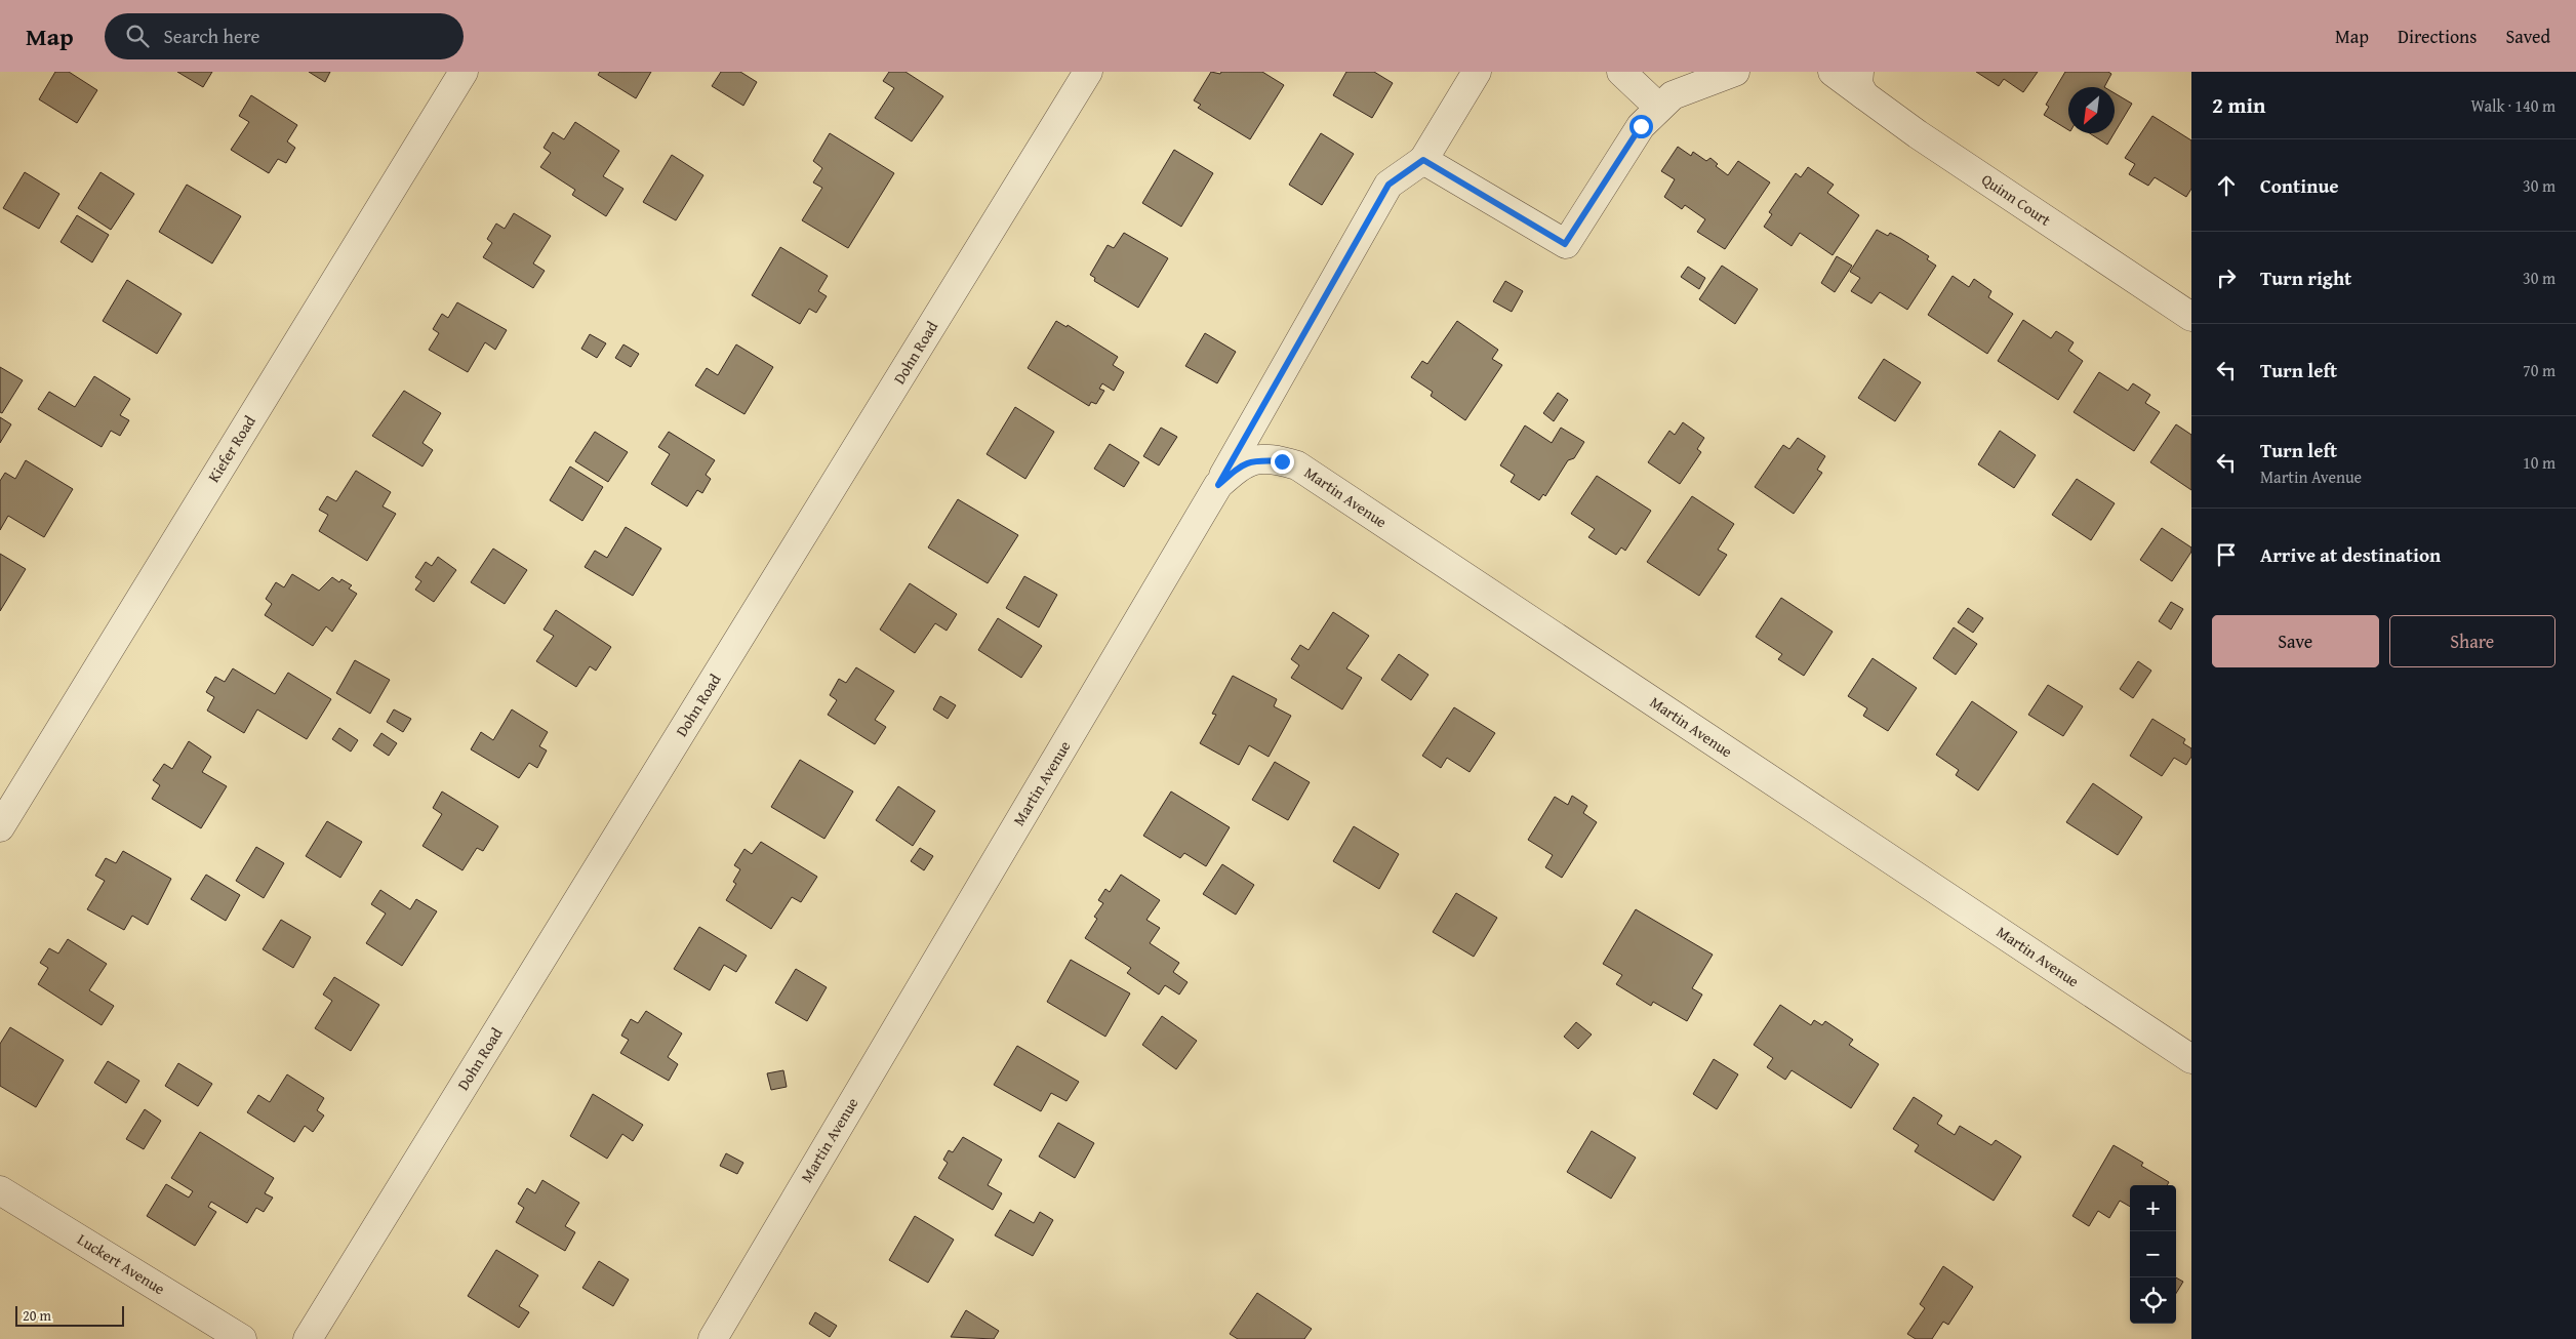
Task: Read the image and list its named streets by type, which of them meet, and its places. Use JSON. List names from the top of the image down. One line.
{"streets":{"street":["Quinn Court","Dohn Road","Kiefer Road","Martin Avenue","Luckert Avenue"]},"scale_bar":"20 m","north":"bottom left","page":{"header":"Map","search":"Search here","nav":["Map","Directions","Saved"],"heading":["2 min","Walk · 140 m"],"list":[["Continue","30 m"],["Turn right","30 m"],["Turn left","70 m"],["Turn left","Martin Avenue","10 m"],"Arrive at destination"],"buttons":["Save","Share"],"map_buttons":["+","−"],"scale":"20 m"}}
